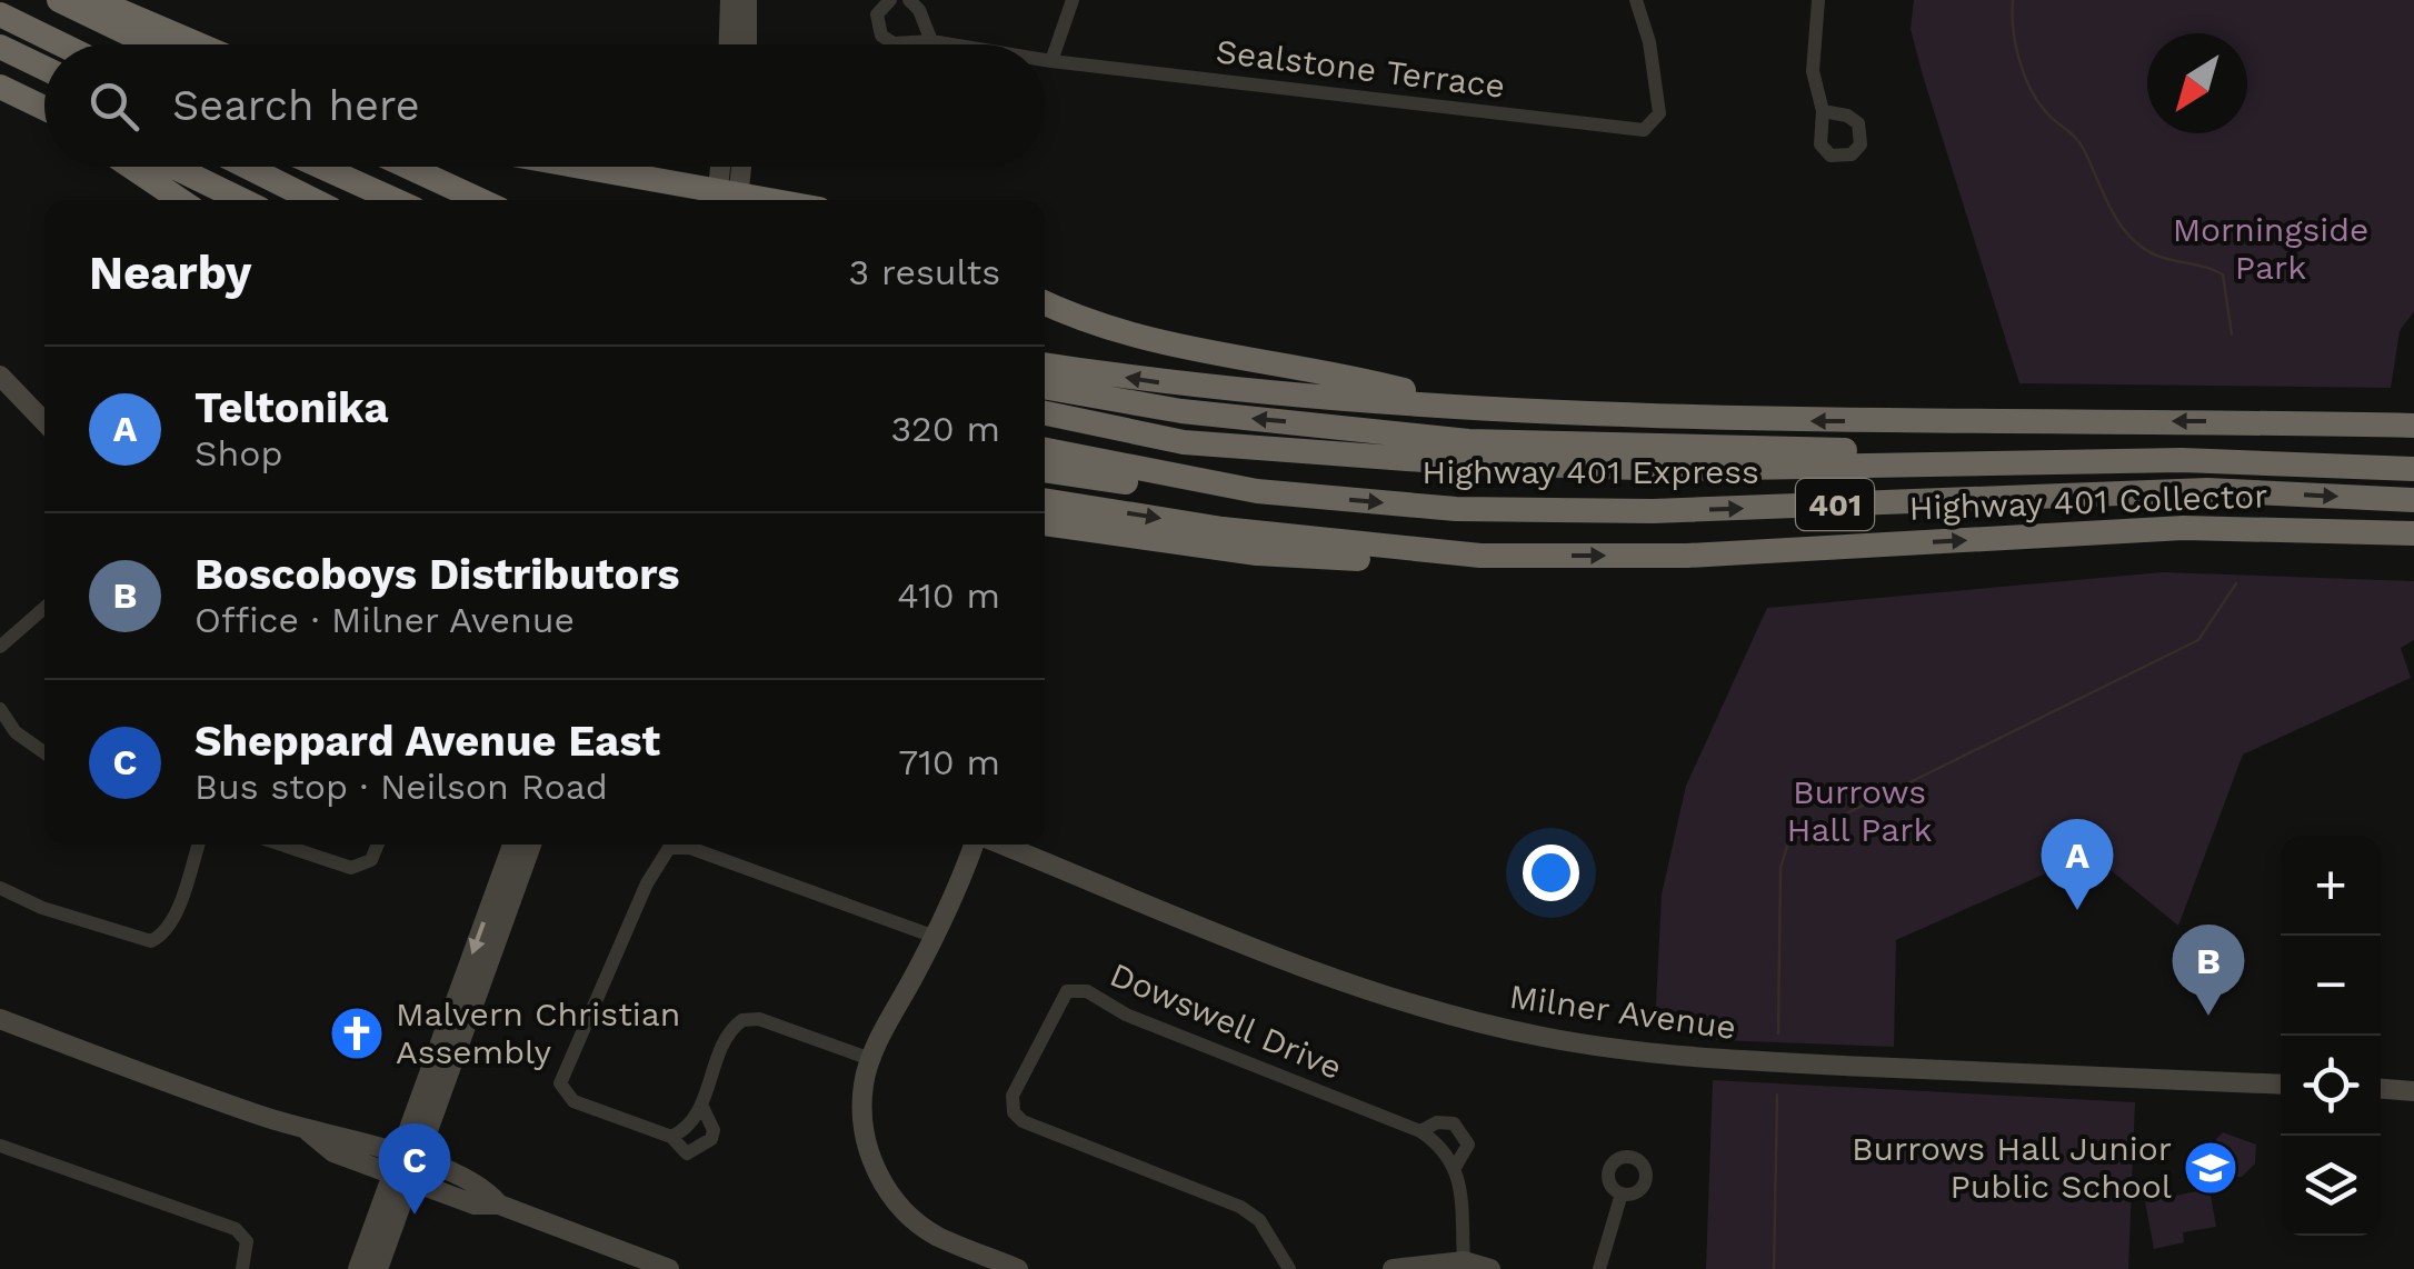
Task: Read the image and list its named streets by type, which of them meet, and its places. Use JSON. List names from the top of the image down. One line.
{"streets":{"highway":["Highway 401 Express","Highway 401 Collector","401"],"main road":["Milner Avenue"],"street":["Sealstone Terrace","Dowswell Drive"]},"parks":["Morningside Park","Burrows Hall Park"],"places":{"church":["Malvern Christian Assembly"],"school or university":["Burrows Hall Junior Public School"]},"north":"bottom left","page":{"search":"Search here","heading":["Nearby","3 results"],"list":[{"mark":"A","name":"Teltonika","note":"Shop","value":"320 m"},{"mark":"B","name":"Boscoboys Distributors","note":"Office · Milner Avenue","value":"410 m"},{"mark":"C","name":"Sheppard Avenue East","note":"Bus stop · Neilson Road","value":"710 m"}],"pins":["A","B","C"],"map_buttons":["+","−"]}}
